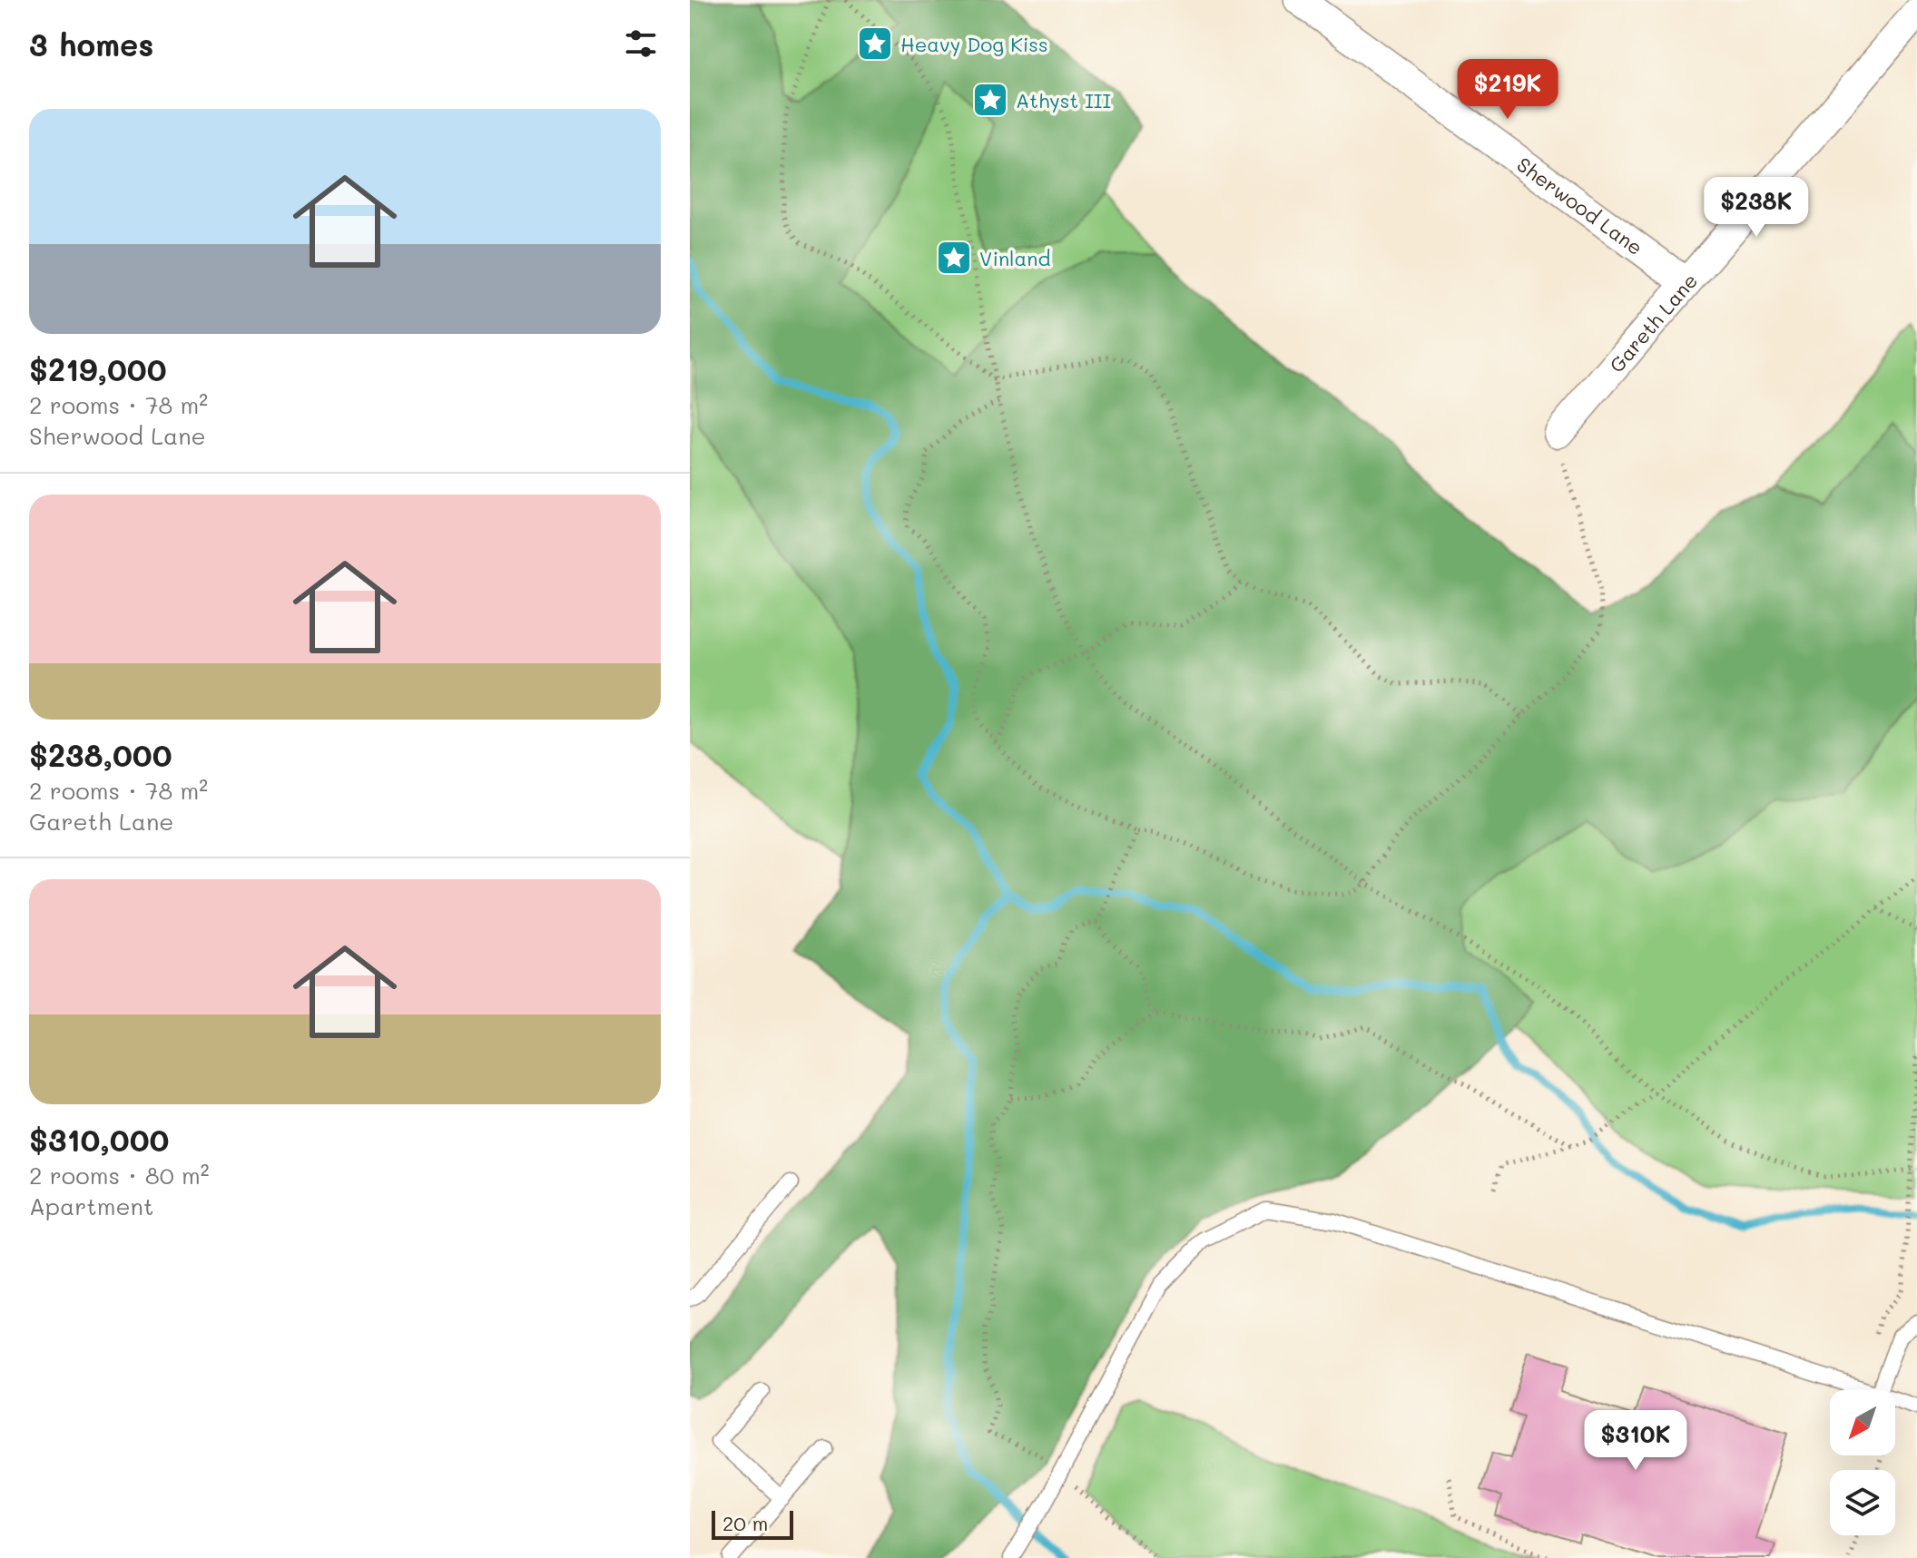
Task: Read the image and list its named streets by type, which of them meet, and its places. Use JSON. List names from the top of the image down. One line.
{"streets":{"street":["Sherwood Lane","Gareth Lane"]},"crossings":[["Sherwood Lane","Gareth Lane"]],"places":{"place":["Heavy Dog Kiss","Athyst III","Vinland"]},"scale_bar":"20 m","north":"bottom left","page":{"heading":"3 homes","price":["$219K","$238K","$310K"],"list":[{"name":"$219,000","note":"2 rooms · 78 m² · Sherwood Lane"},{"name":"$238,000","note":"2 rooms · 78 m² · Gareth Lane"},{"name":"$310,000","note":"2 rooms · 80 m² · Apartment"}],"scale":"20 m"}}
